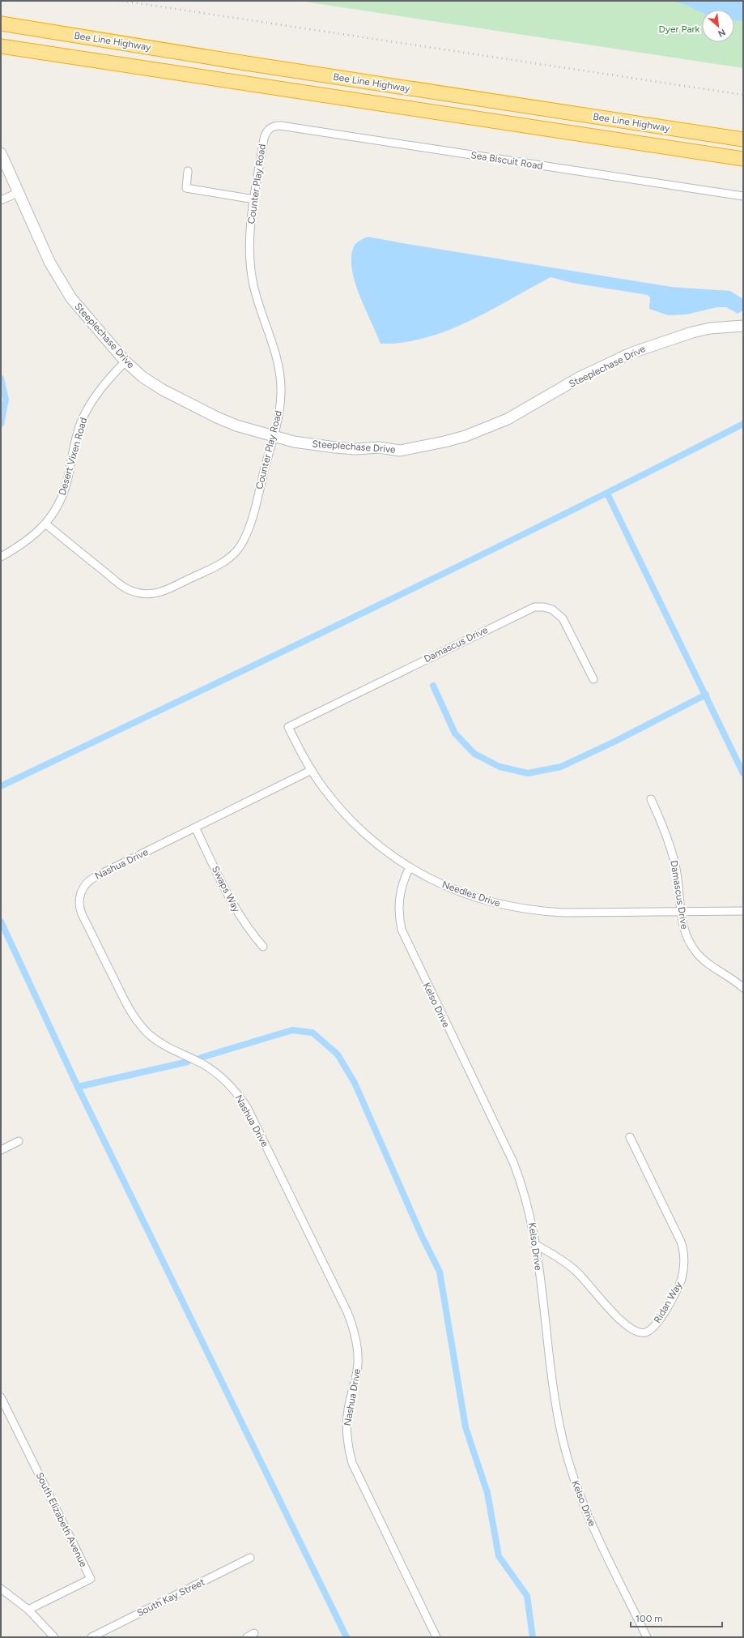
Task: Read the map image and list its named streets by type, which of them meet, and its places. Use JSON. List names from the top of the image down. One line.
{"streets":{"highway":["Bee Line Highway"],"street":["Sea Biscuit Road","Counter Play Road","Steeplechase Drive","Desert Vixen Road","Damascus Drive","Nashua Drive","Swaps Way","Needles Drive","Kelso Drive","Ridan Way","South Elizabeth Avenue","South Kay Street"]},"crossings":[["Sea Biscuit Road","Counter Play Road"],["Counter Play Road","Steeplechase Drive"],["Counter Play Road","Desert Vixen Road"],["Steeplechase Drive","Desert Vixen Road"],["Damascus Drive","Needles Drive"],["Nashua Drive","Swaps Way"],["Nashua Drive","Needles Drive"],["Needles Drive","Kelso Drive"],["Kelso Drive","Ridan Way"]],"parks":["Dyer Park"],"scale_bar":"100 m","north":"bottom right"}
